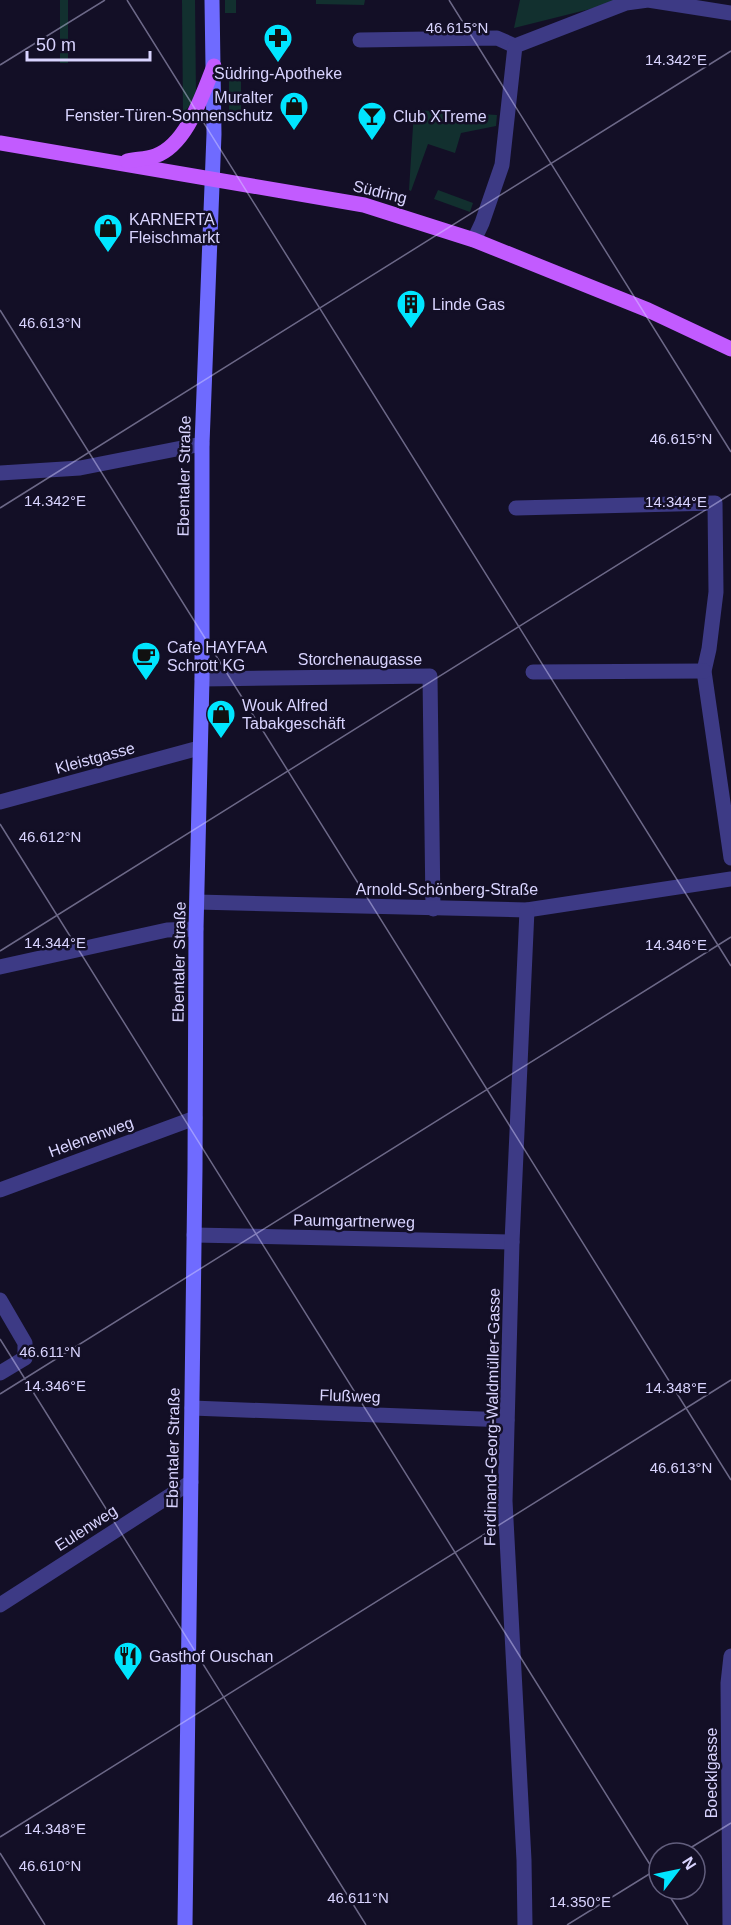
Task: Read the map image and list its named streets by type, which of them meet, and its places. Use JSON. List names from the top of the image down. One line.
{"streets":{"main road":["Südring","Ebentaler Straße"],"street":["Storchenaugasse","Kleistgasse","Arnold-Schönberg-Straße","Helenenweg","Paumgartnerweg","Flußweg","Ferdinand-Georg-Waldmüller-Gasse","Eulenweg","Boecklgasse"]},"crossings":[["Südring","Ebentaler Straße"],["Ebentaler Straße","Storchenaugasse"],["Ebentaler Straße","Kleistgasse"],["Ebentaler Straße","Arnold-Schönberg-Straße"],["Ebentaler Straße","Helenenweg"],["Ebentaler Straße","Paumgartnerweg"],["Ebentaler Straße","Flußweg"],["Ebentaler Straße","Eulenweg"],["Storchenaugasse","Arnold-Schönberg-Straße"],["Arnold-Schönberg-Straße","Ferdinand-Georg-Waldmüller-Gasse"],["Paumgartnerweg","Ferdinand-Georg-Waldmüller-Gasse"],["Flußweg","Ferdinand-Georg-Waldmüller-Gasse"]],"places":{"pharmacy":["Südring-Apotheke"],"shop":["Muralter Fenster-Türen-Sonnenschutz","KARNERTA Fleischmarkt","Wouk Alfred Tabakgeschäft"],"bar":["Club XTreme"],"building":["Linde Gas"],"cafe":["Cafe HAYFAA Schrott KG"],"restaurant":["Gasthof Ouschan"]},"scale_bar":"50 m","north":"top right","coordinates":["46.615°N","14.342°E","46.613°N","14.344°E","46.612°N","14.346°E","46.611°N","14.348°E","46.610°N","14.350°E"]}
